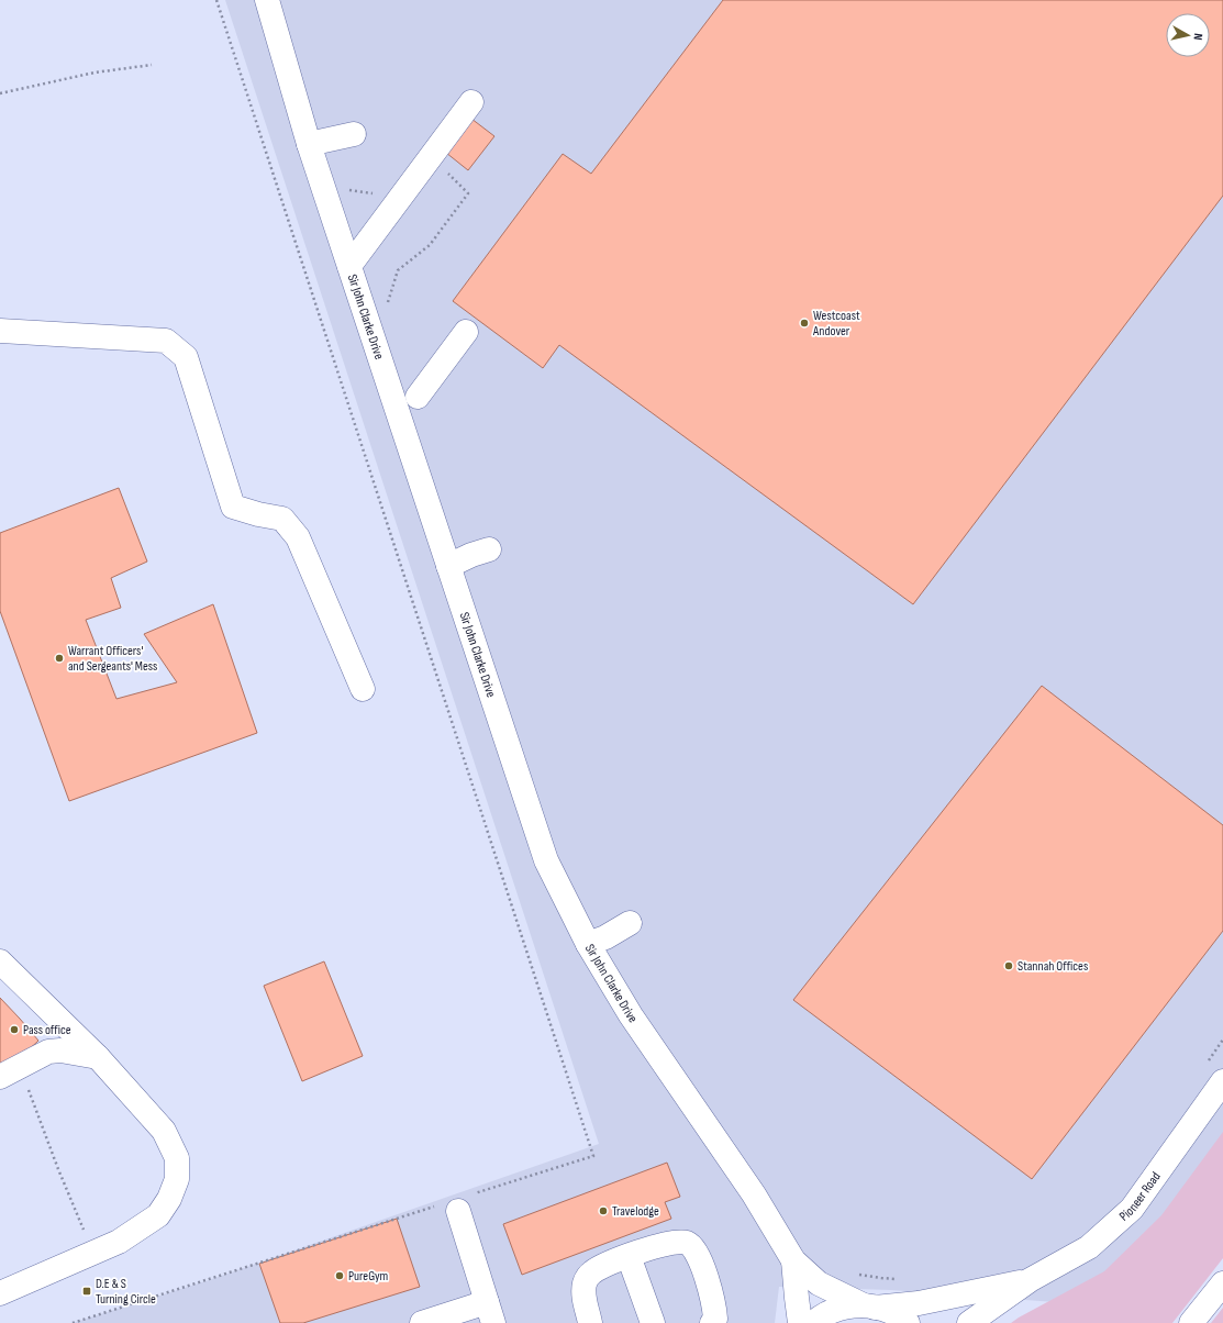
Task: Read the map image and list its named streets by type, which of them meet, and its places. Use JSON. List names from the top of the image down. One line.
{"streets":{"main road":["Sir John Clarke Drive","Pioneer Road"]},"places":{"other":["Westcoast Andover","Warrant Officers' and Sergeants' Mess","Stannah Offices","Pass office","Travelodge","PureGym"],"transit":["D.E & S Turning Circle"]},"north":"right"}
